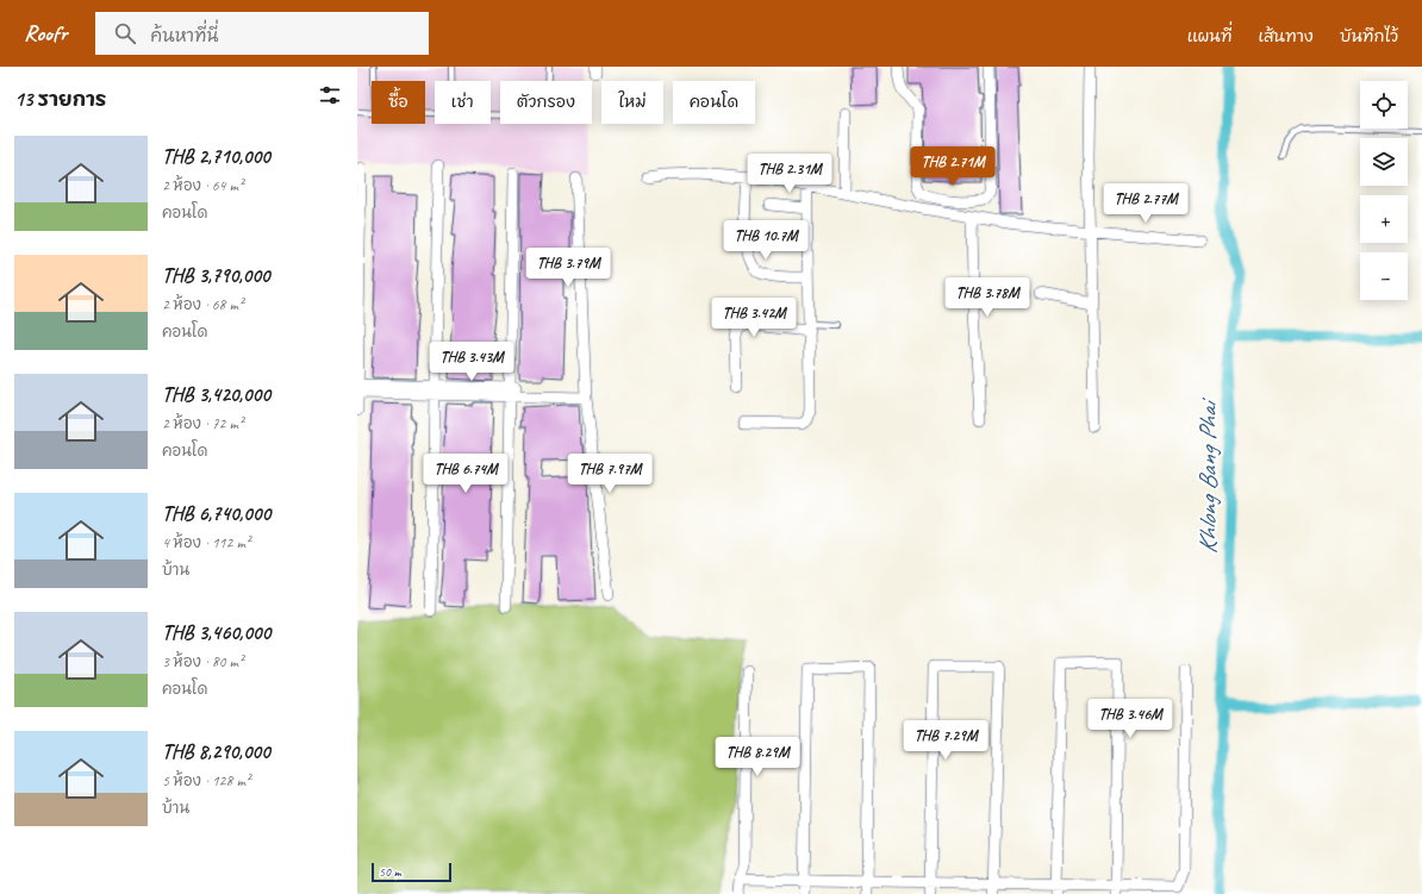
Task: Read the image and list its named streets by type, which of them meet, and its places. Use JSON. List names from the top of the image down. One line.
{"water":["Khlong Bang Phai"],"scale_bar":"50 m","page":{"header":"Roofr","search":"ค้นหาที่นี่","nav":["แผนที่","เส้นทาง","บันทึกไว้"],"heading":"13 รายการ","map_buttons":["+","−"],"chip":["ซื้อ","เช่า","ตัวกรอง","ใหม่","คอนโด"],"list":[{"name":"THB 2,710,000","note":"2 ห้อง · 64 m² · คอนโด"},{"name":"THB 3,790,000","note":"2 ห้อง · 68 m² · คอนโด"},{"name":"THB 3,420,000","note":"2 ห้อง · 72 m² · คอนโด"},{"name":"THB 6,740,000","note":"4 ห้อง · 112 m² · บ้าน"},{"name":"THB 3,460,000","note":"3 ห้อง · 80 m² · คอนโด"},{"name":"THB 8,290,000","note":"5 ห้อง · 128 m² · บ้าน"}],"price":["THB 2.71M","THB 2.31M","THB 2.77M","THB 10.7M","THB 3.79M","THB 3.78M","THB 3.42M","THB 3.43M","THB 6.74M","THB 7.97M","THB 3.46M","THB 7.29M","THB 8.29M"],"scale":"50 m"}}
